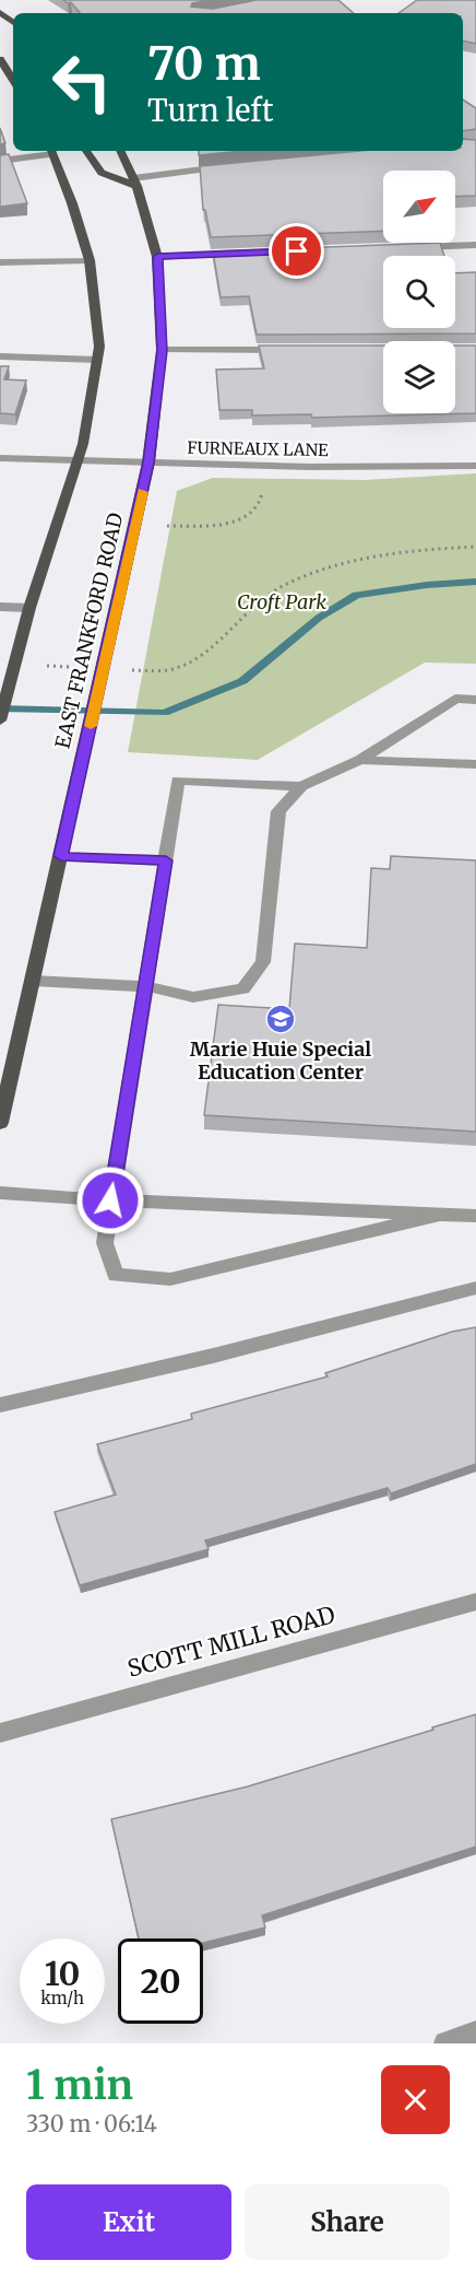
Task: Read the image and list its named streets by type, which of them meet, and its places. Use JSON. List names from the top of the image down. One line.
{"streets":{"main road":["EAST FRANKFORD ROAD"],"street":["FURNEAUX LANE","SCOTT MILL ROAD"]},"crossings":[["FURNEAUX LANE","EAST FRANKFORD ROAD"]],"parks":["Croft Park"],"places":{"school or university":["Marie Huie Special Education Center"]},"north":"top right","page":{"turn":["70 m","Turn left"],"speed":"10 km/h","limit":"20","heading":["1 min","330 m · 06:14"],"buttons":["Exit","Share"]}}
